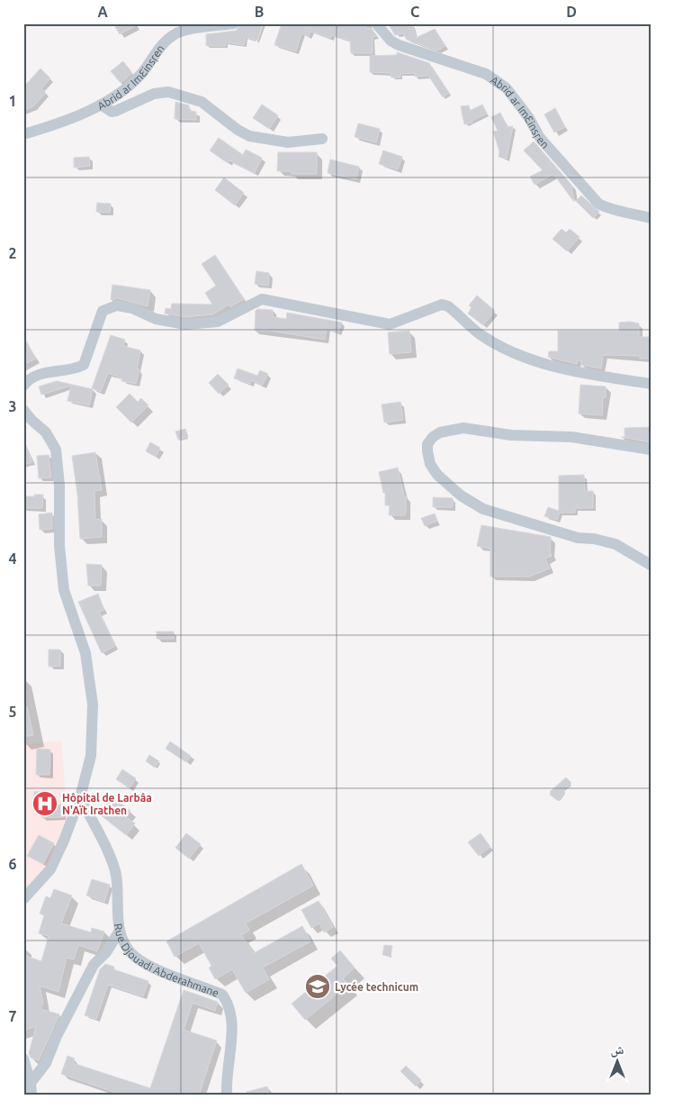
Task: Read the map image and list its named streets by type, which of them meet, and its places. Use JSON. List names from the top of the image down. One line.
{"streets":{"street":["Abrid ar Imɛinsṛen","Rue Djouadi Abderahmane"]},"places":{"hospital":["Hôpital de Larbâa N'Aït Irathen"],"school or university":["Lycée technicum"]},"north":"top","grid":{"columns":["A","B","C","D"],"rows":["1","2","3","4","5","6","7"]}}
